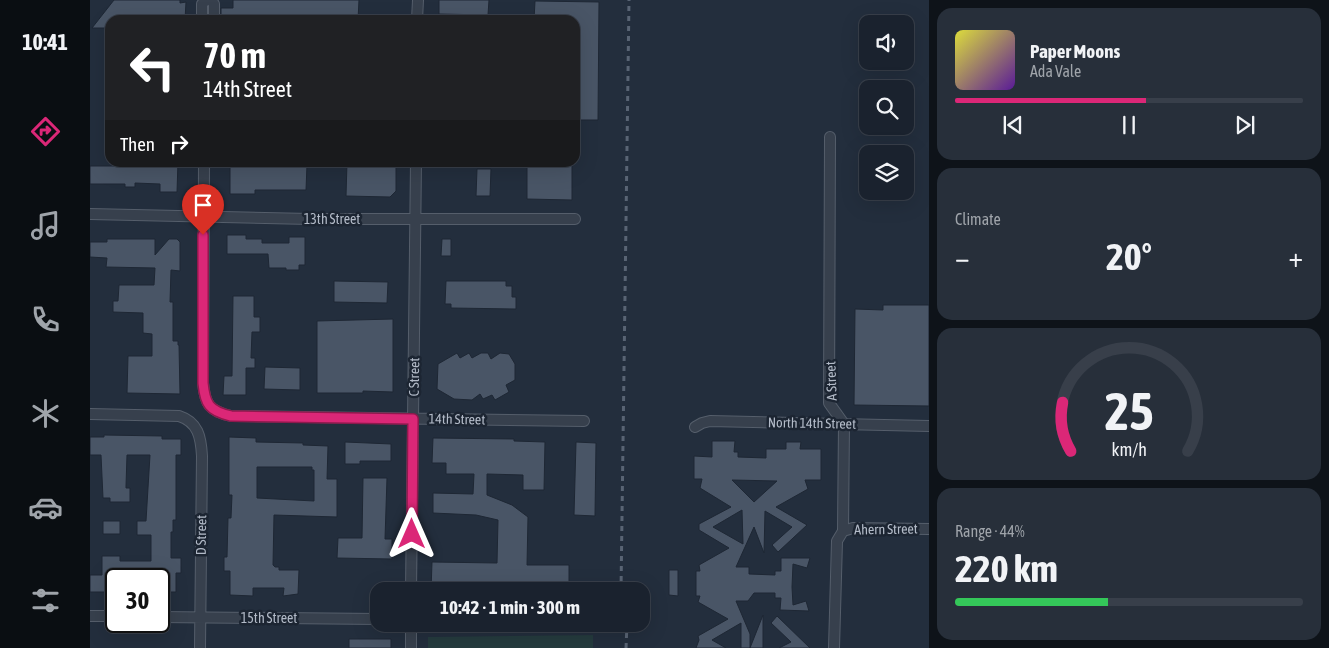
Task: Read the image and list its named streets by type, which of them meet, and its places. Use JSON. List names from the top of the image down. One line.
{"streets":{"street":["13th Street","C Street","A Street","14th Street","North 14th Street","Ahern Street","D Street","15th Street"]},"crossings":[["13th Street","C Street"],["13th Street","14th Street"],["C Street","14th Street"],["A Street","North 14th Street"],["D Street","15th Street"]],"page":{"tabs":"10:41","turn":["70 m","14th Street"],"song":["Paper Moons","Ada Vale"],"then":"Then","tile":["Climate",["Range · 44%","220 km"]],"heat":["−","20°","+"],"limit":"30","trip":"10:42 · 1 min · 300 m","gauge":["25","km/h"]}}
